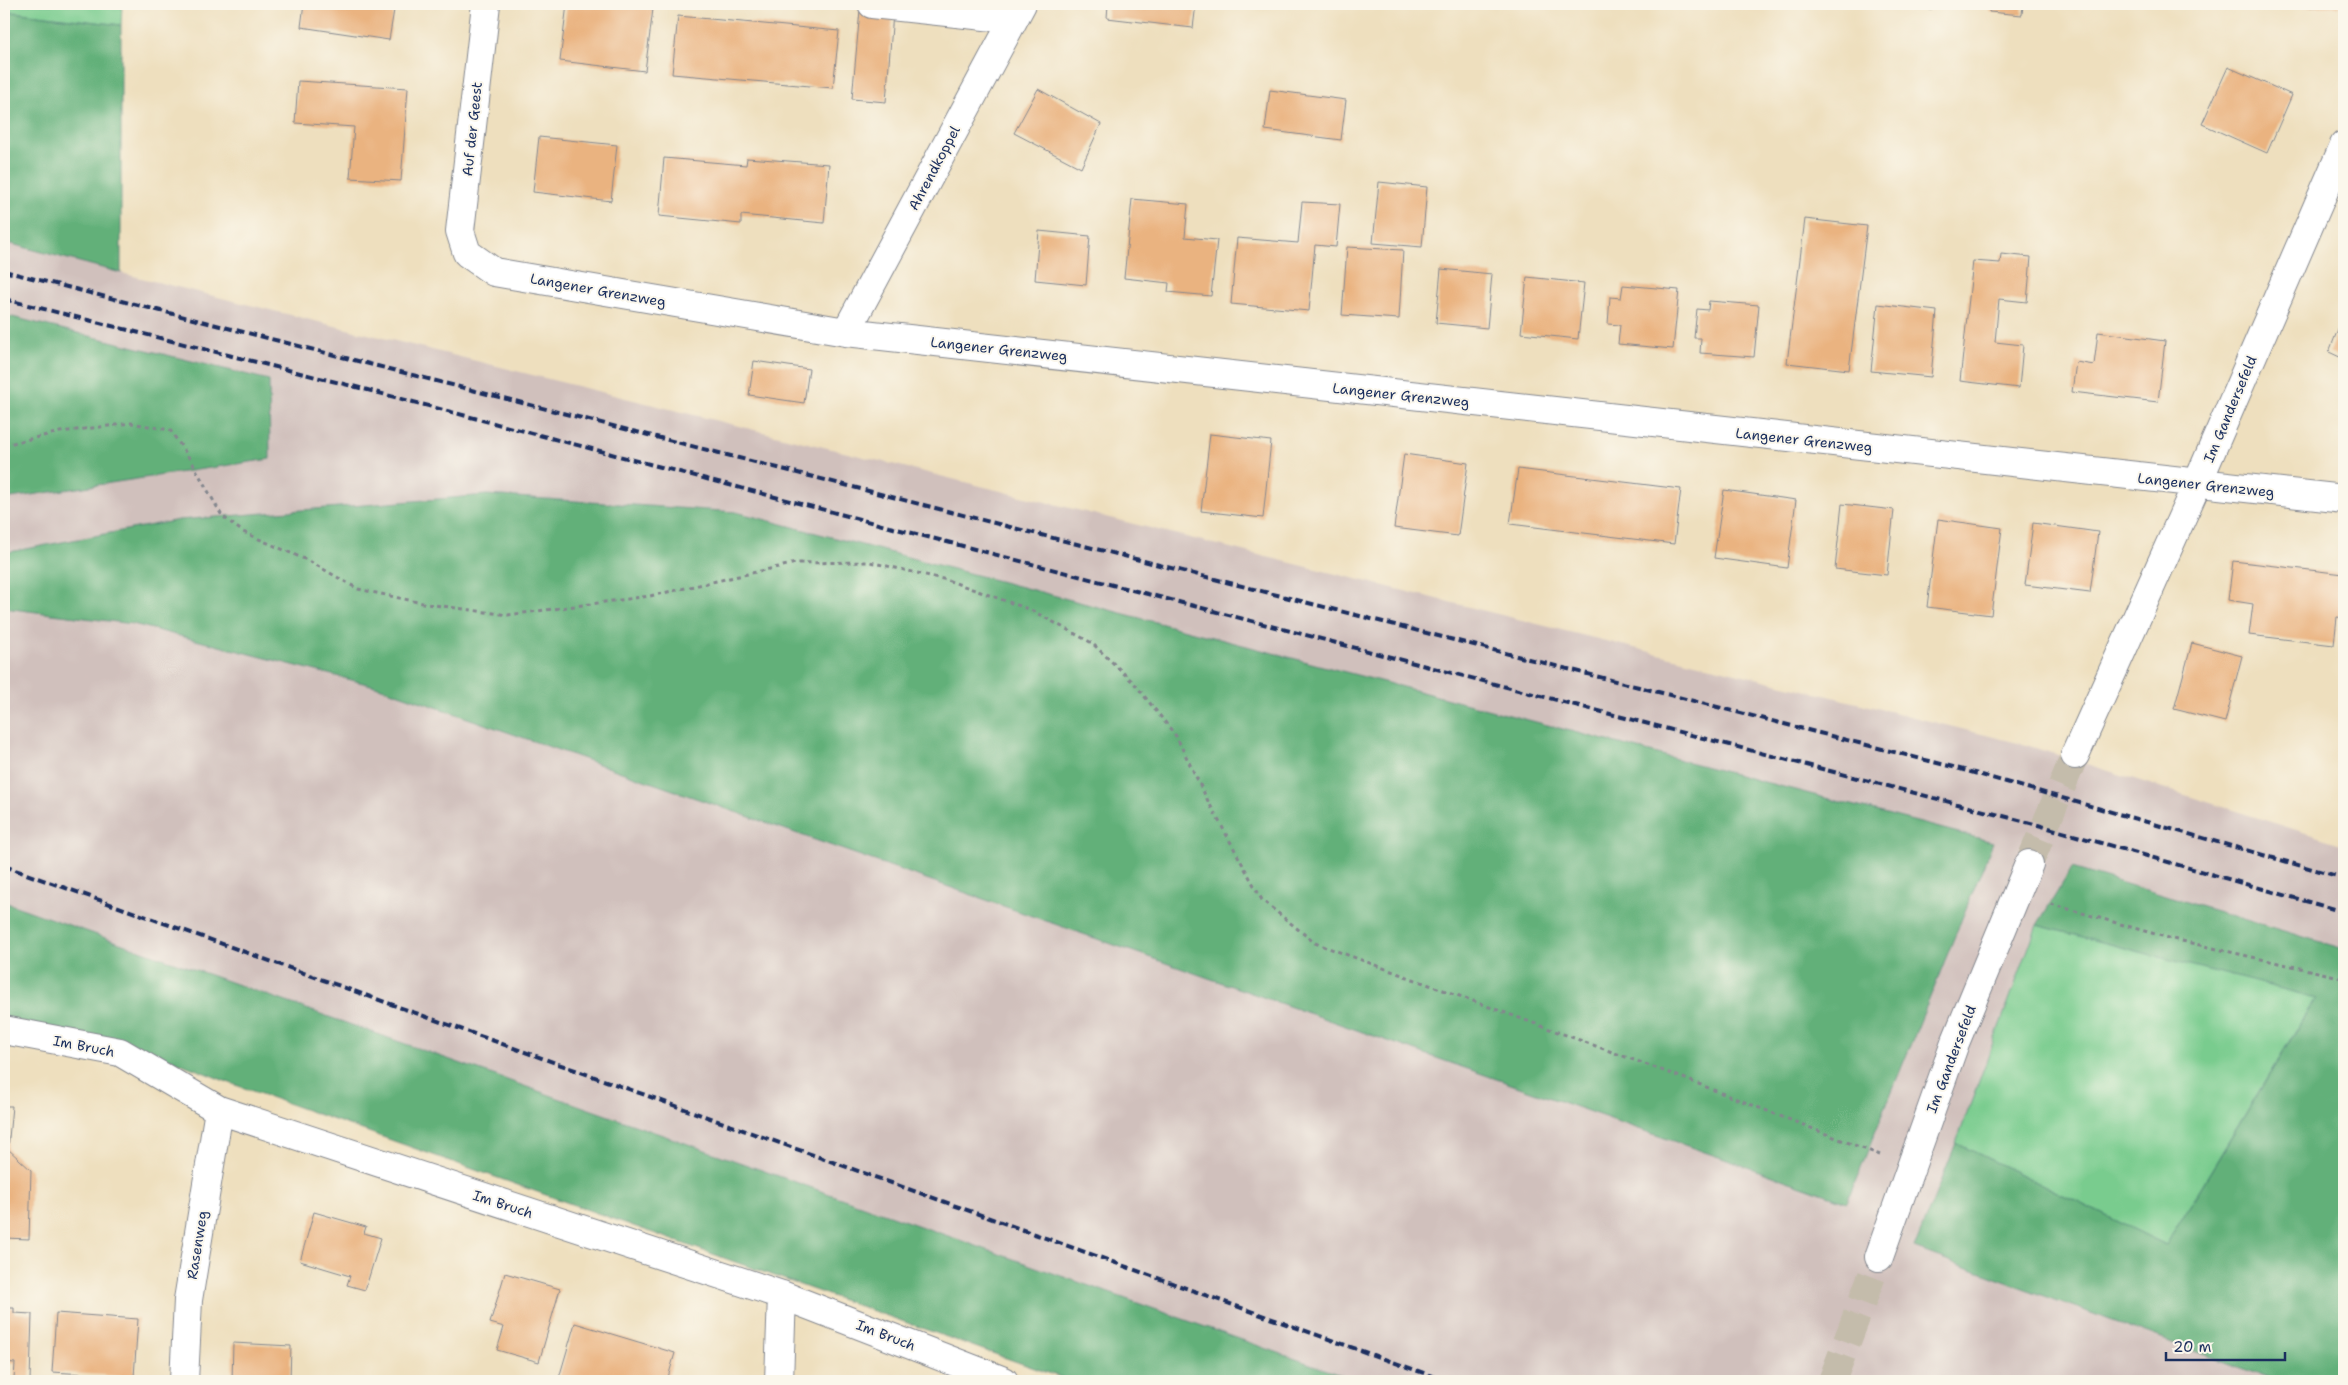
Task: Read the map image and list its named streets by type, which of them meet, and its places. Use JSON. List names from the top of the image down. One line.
{"streets":{"street":["Auf der Geest","Ahrendkoppel","Langener Grenzweg","Im Gandersefeld","Im Bruch","Rasenweg"]},"crossings":[["Auf der Geest","Langener Grenzweg"],["Ahrendkoppel","Langener Grenzweg"],["Langener Grenzweg","Im Gandersefeld"],["Im Bruch","Rasenweg"]],"scale_bar":"20 m"}
